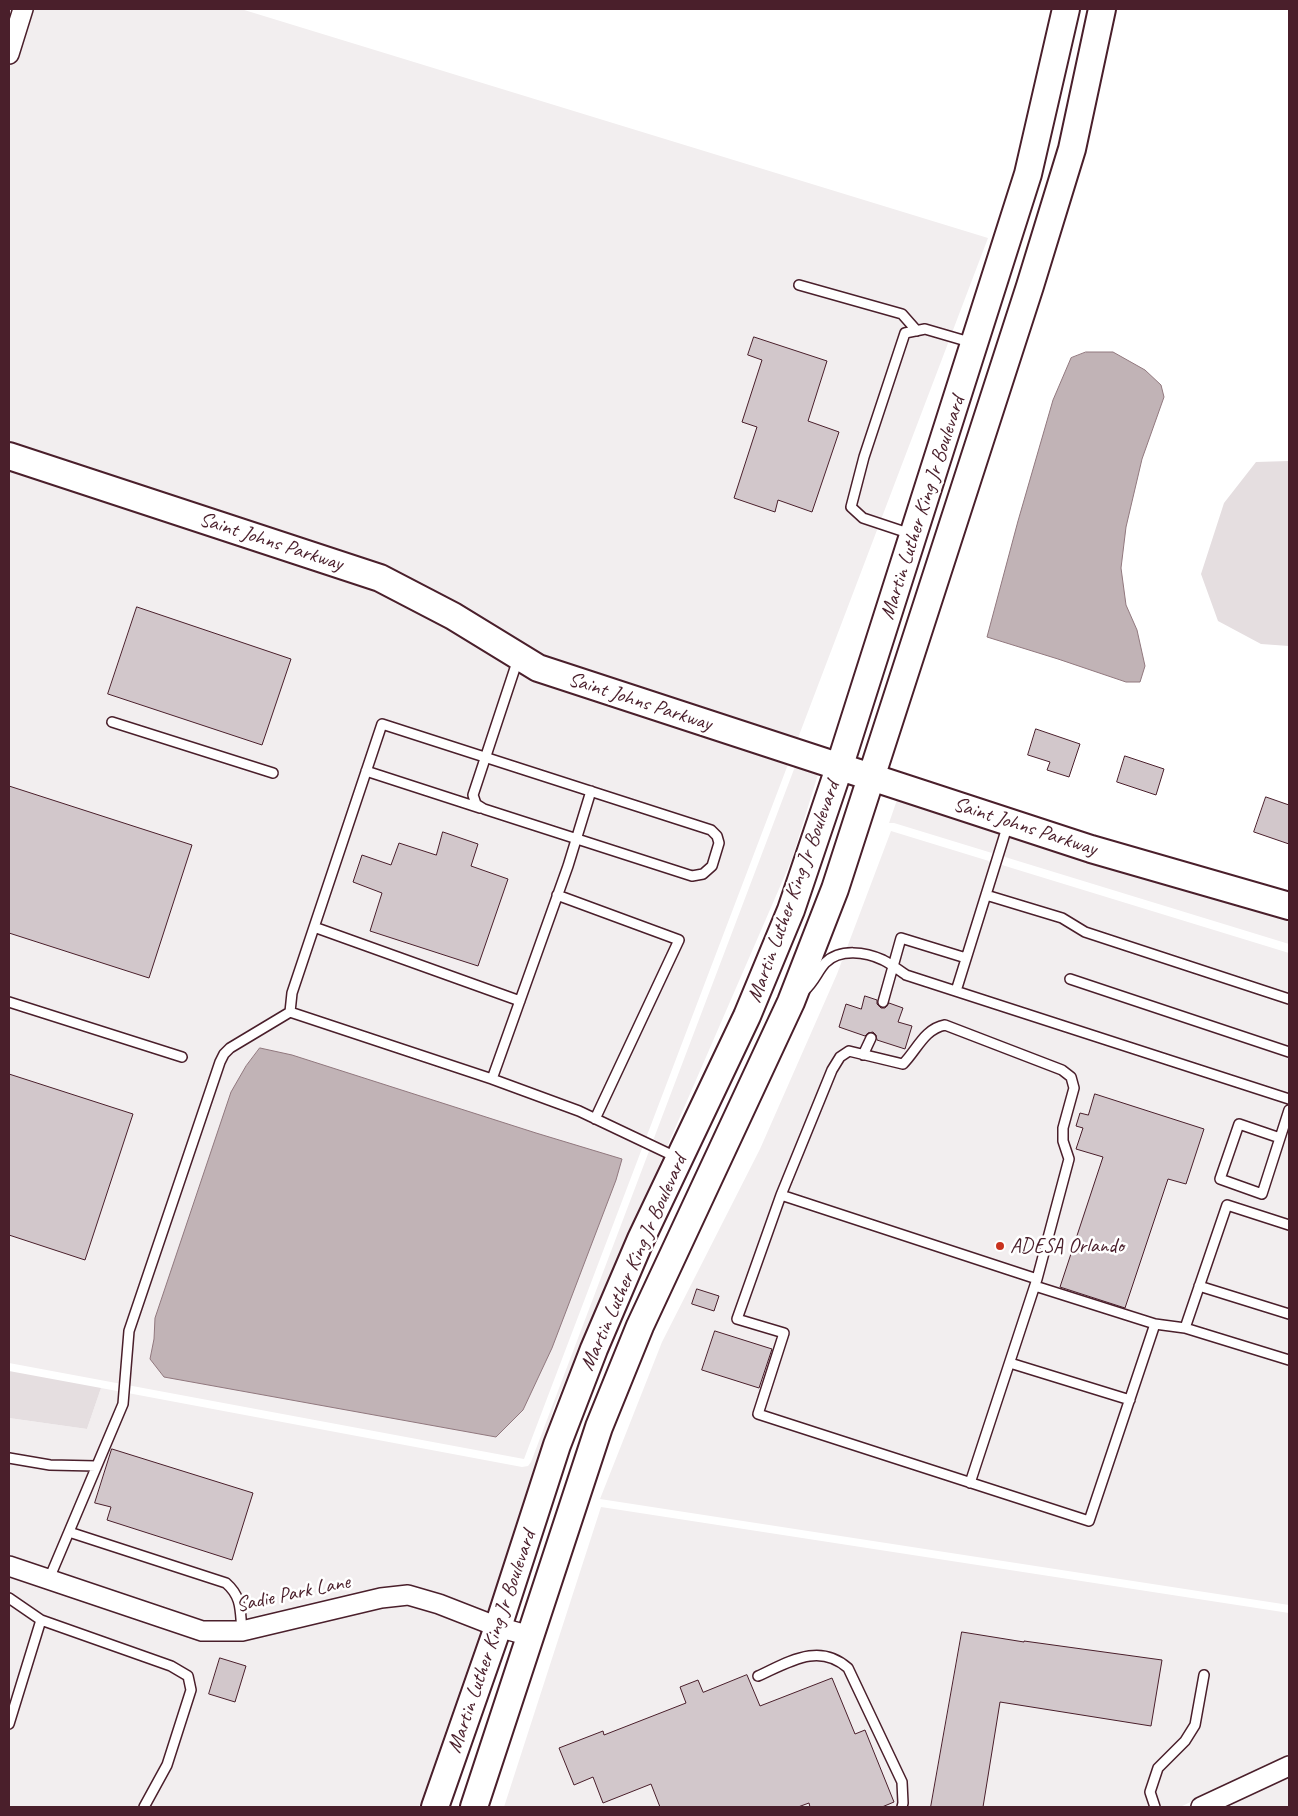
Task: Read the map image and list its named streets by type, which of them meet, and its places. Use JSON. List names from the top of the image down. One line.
{"streets":{"main road":["Martin Luther King Jr Boulevard","Saint Johns Parkway"],"street":["Sadie Park Lane"]},"crossings":[["Martin Luther King Jr Boulevard","Saint Johns Parkway"],["Martin Luther King Jr Boulevard","Sadie Park Lane"]],"places":["ADESA Orlando"]}
